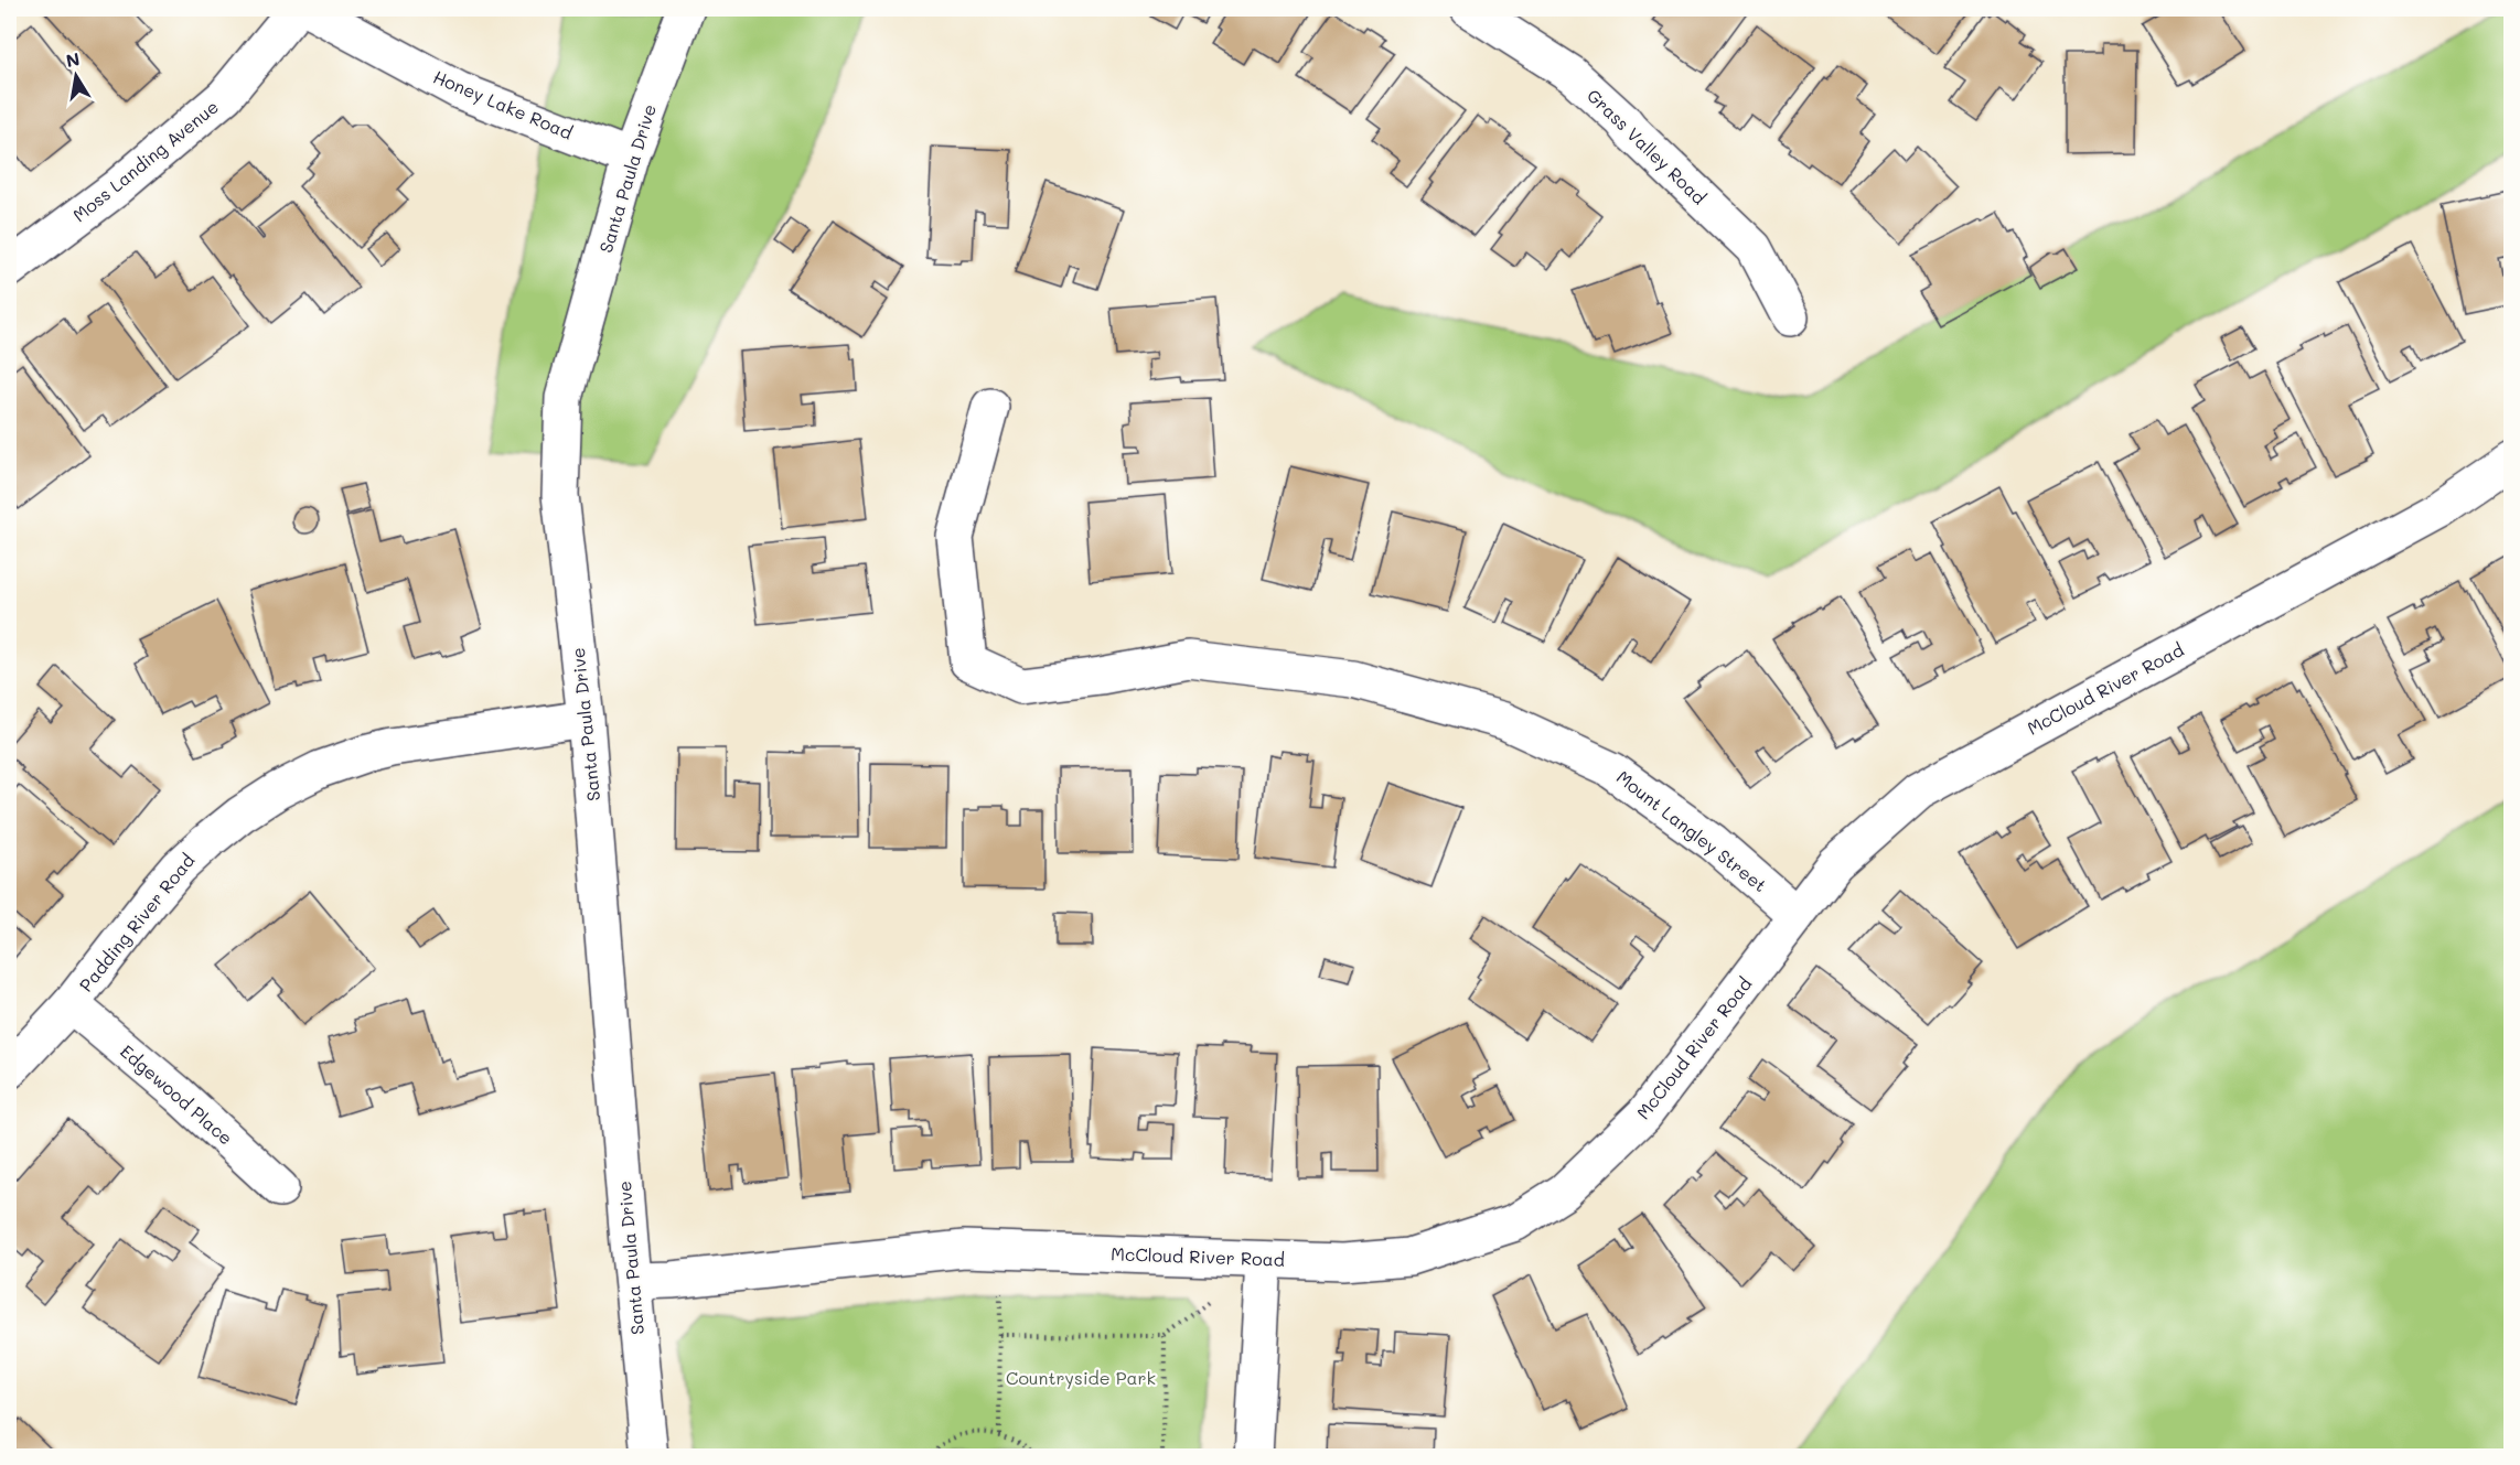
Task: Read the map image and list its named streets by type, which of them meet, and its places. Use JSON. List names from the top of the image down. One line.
{"streets":{"street":["Honey Lake Road","Grass Valley Road","Moss Landing Avenue","Santa Paula Drive","McCloud River Road","Mount Langley Street","Padding River Road","Edgewood Place"]},"crossings":[["Honey Lake Road","Santa Paula Drive"],["Santa Paula Drive","McCloud River Road"],["Santa Paula Drive","Padding River Road"],["McCloud River Road","Mount Langley Street"],["Padding River Road","Edgewood Place"]],"parks":["Countryside Park"],"north":"top"}
